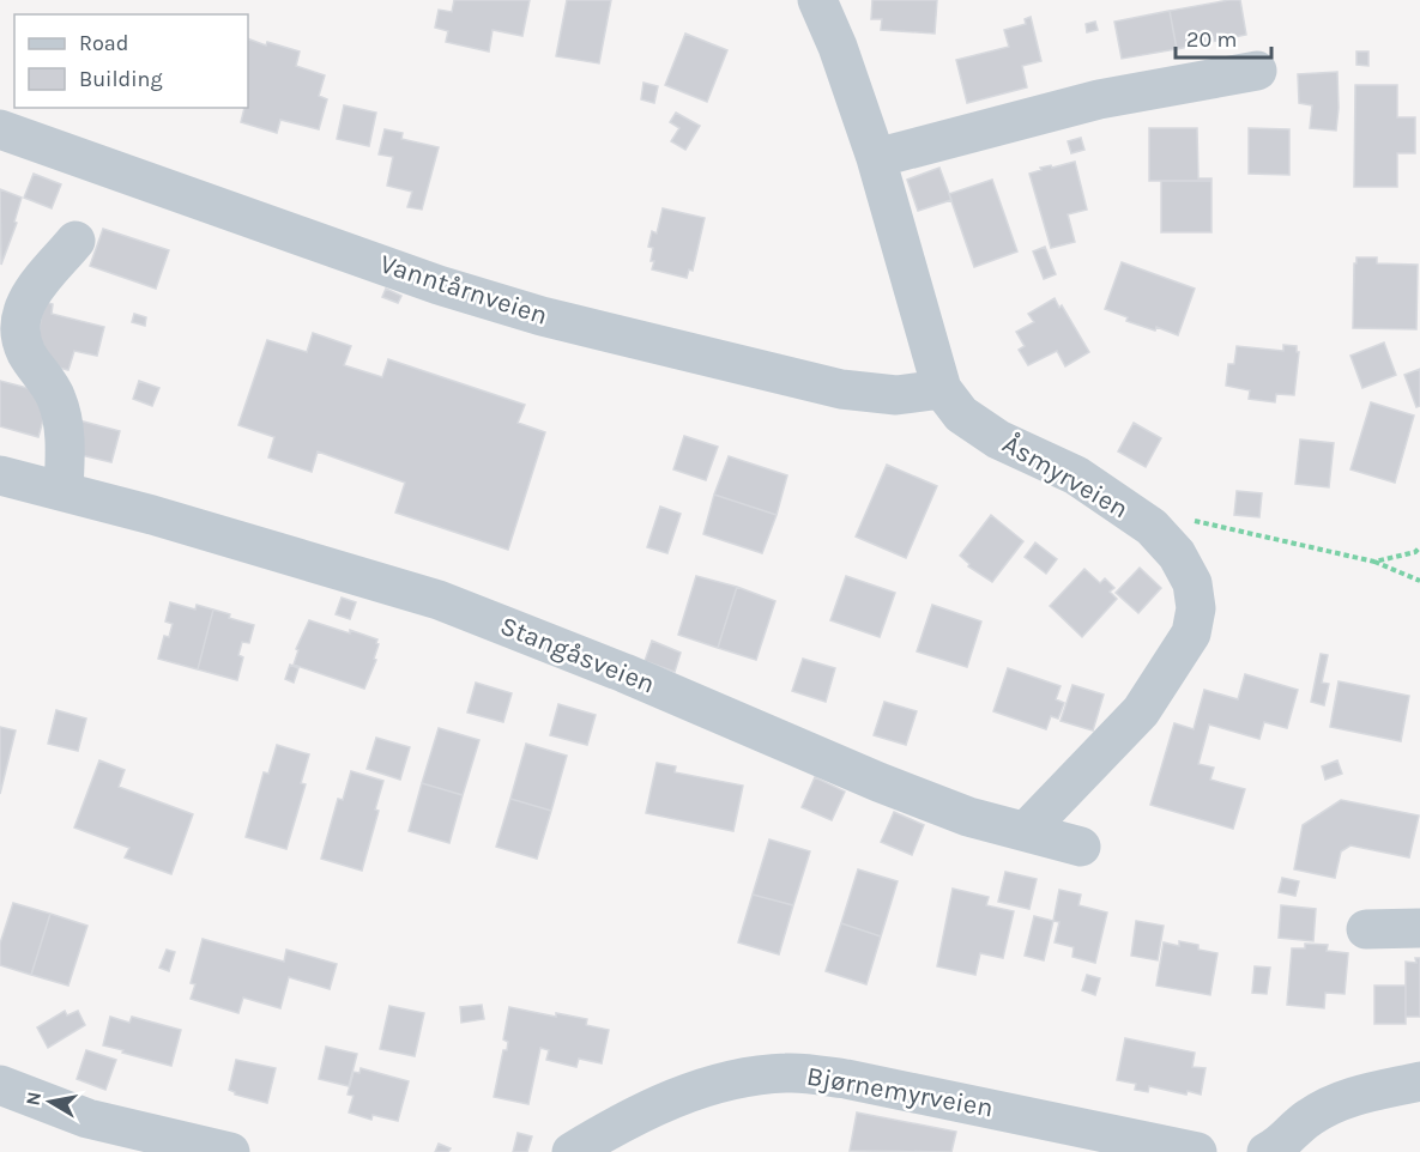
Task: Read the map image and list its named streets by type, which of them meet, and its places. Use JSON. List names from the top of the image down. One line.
{"streets":{"street":["Vanntårnveien","Åsmyrveien","Stangåsveien","Bjørnemyrveien"]},"crossings":[["Vanntårnveien","Åsmyrveien"],["Åsmyrveien","Stangåsveien"]],"legend":["Road","Building"],"scale_bar":"20 m","north":"left"}
